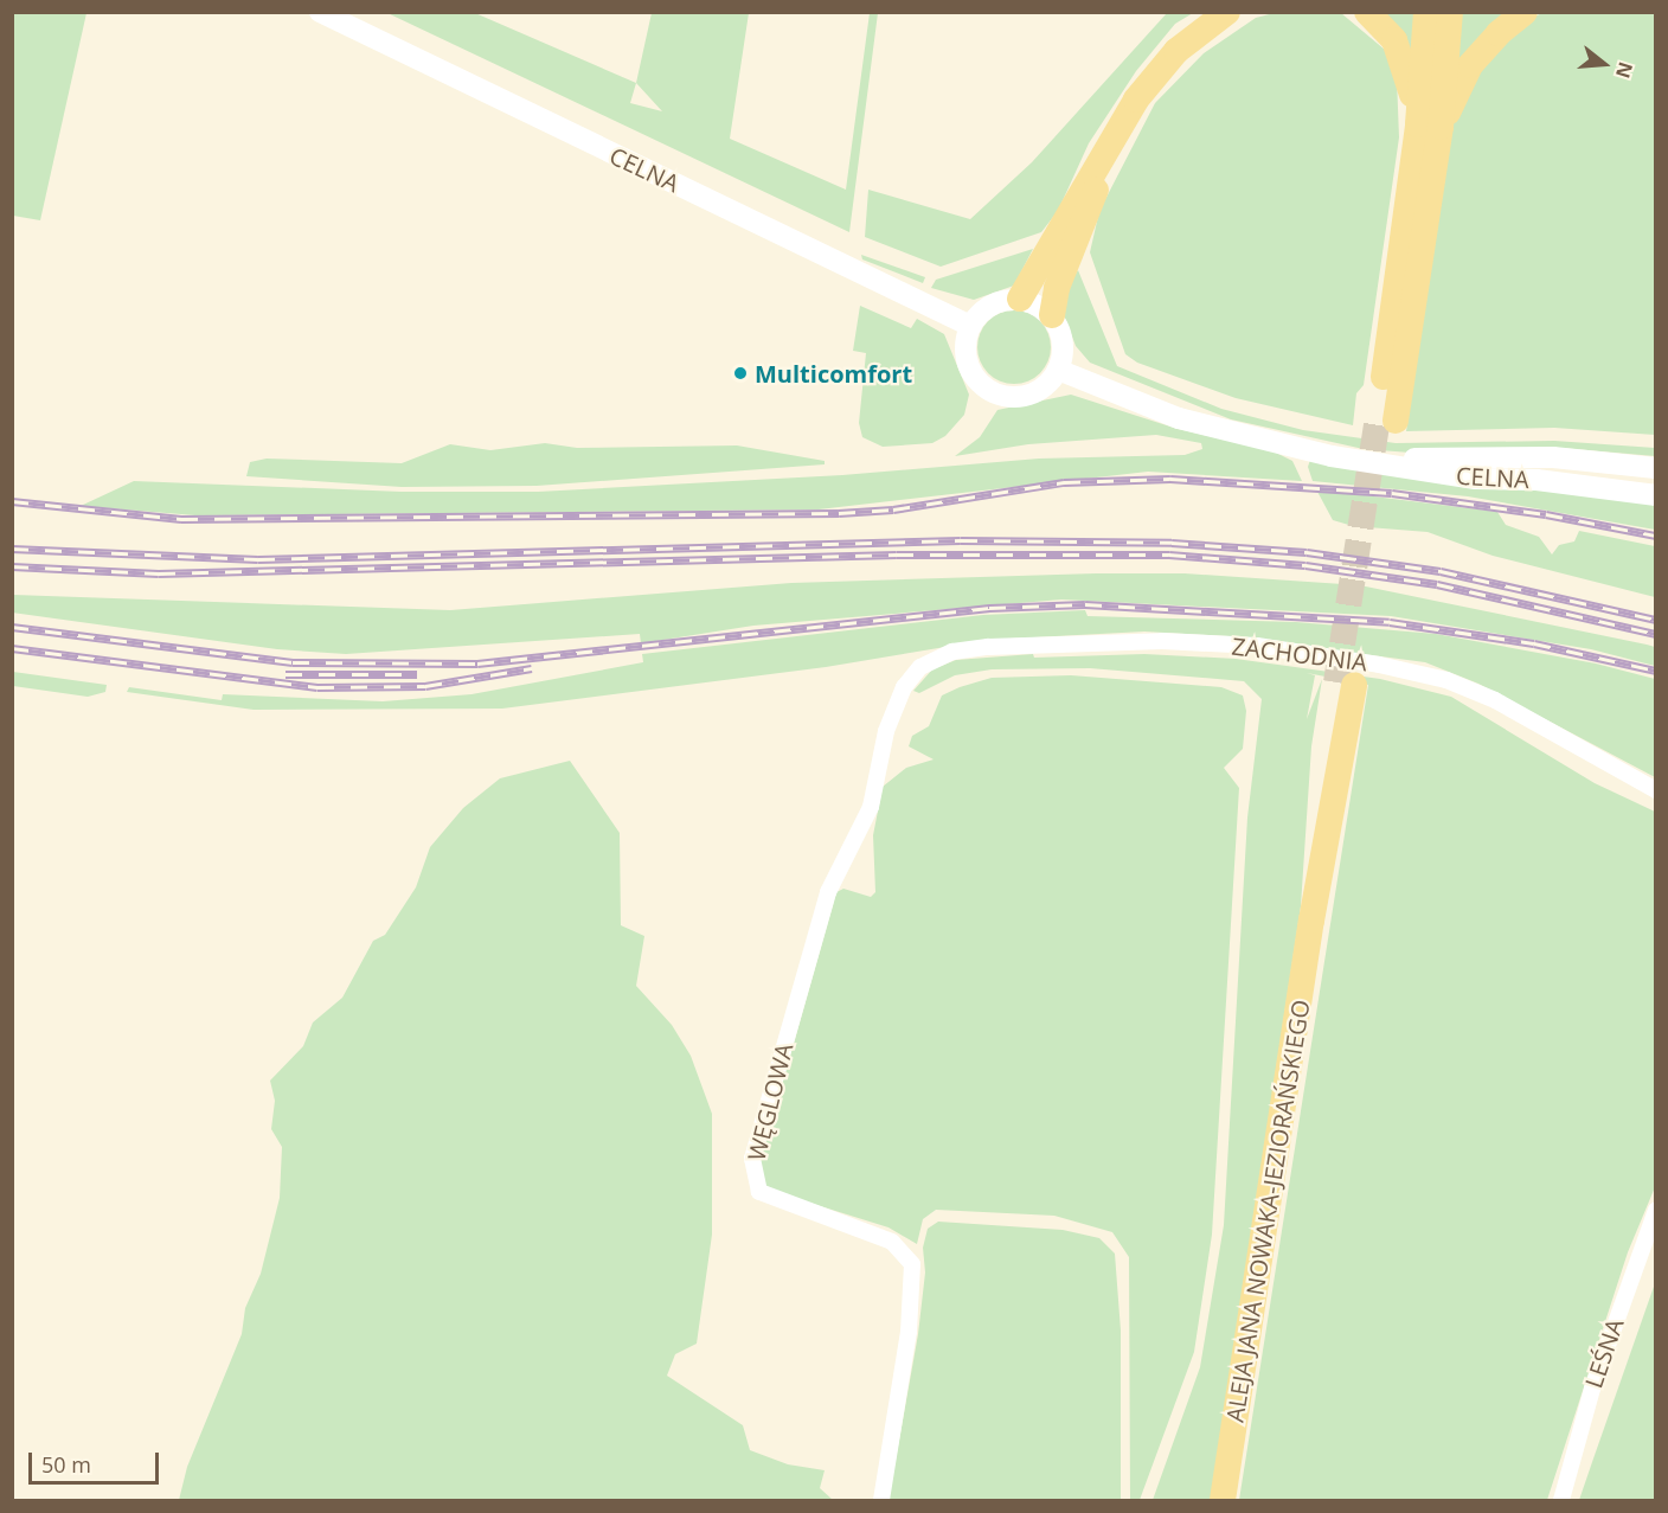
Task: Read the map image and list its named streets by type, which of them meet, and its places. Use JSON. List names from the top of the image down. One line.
{"streets":{"main road":["ALEJA JANA NOWAKA-JEZIORAŃSKIEGO"],"street":["CELNA","ZACHODNIA","WĘGLOWA","LEŚNA"]},"crossings":[["ZACHODNIA","WĘGLOWA"]],"places":["Multicomfort"],"scale_bar":"50 m","north":"right"}
